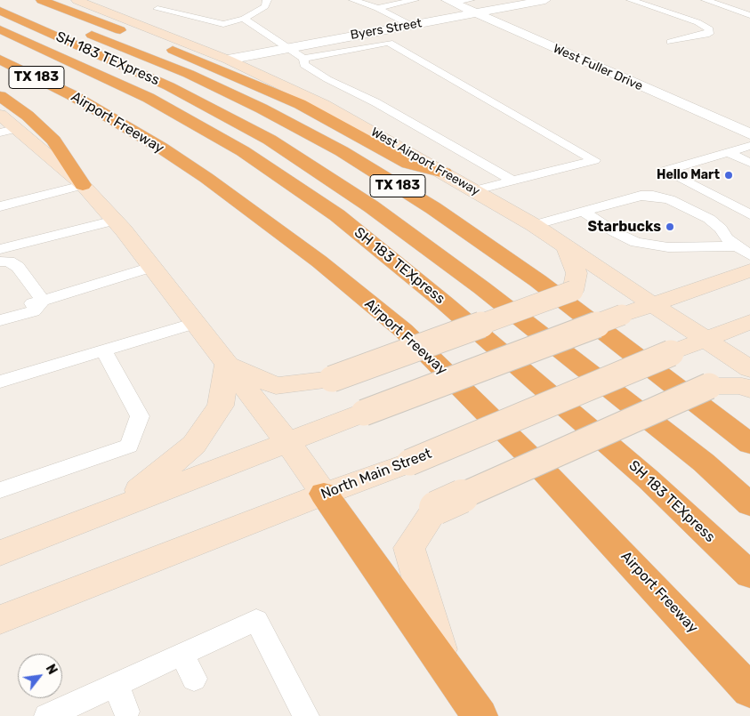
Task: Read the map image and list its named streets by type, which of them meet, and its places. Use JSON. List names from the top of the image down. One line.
{"streets":{"highway":["SH 183 TEXpress","TX 183","Airport Freeway"],"main road":["West Airport Freeway","North Main Street"],"street":["Byers Street","West Fuller Drive"]},"crossings":[["Byers Street","West Fuller Drive"],["Byers Street","West Airport Freeway"],["West Airport Freeway","North Main Street"]],"places":["Hello Mart","Starbucks"],"north":"top right"}
